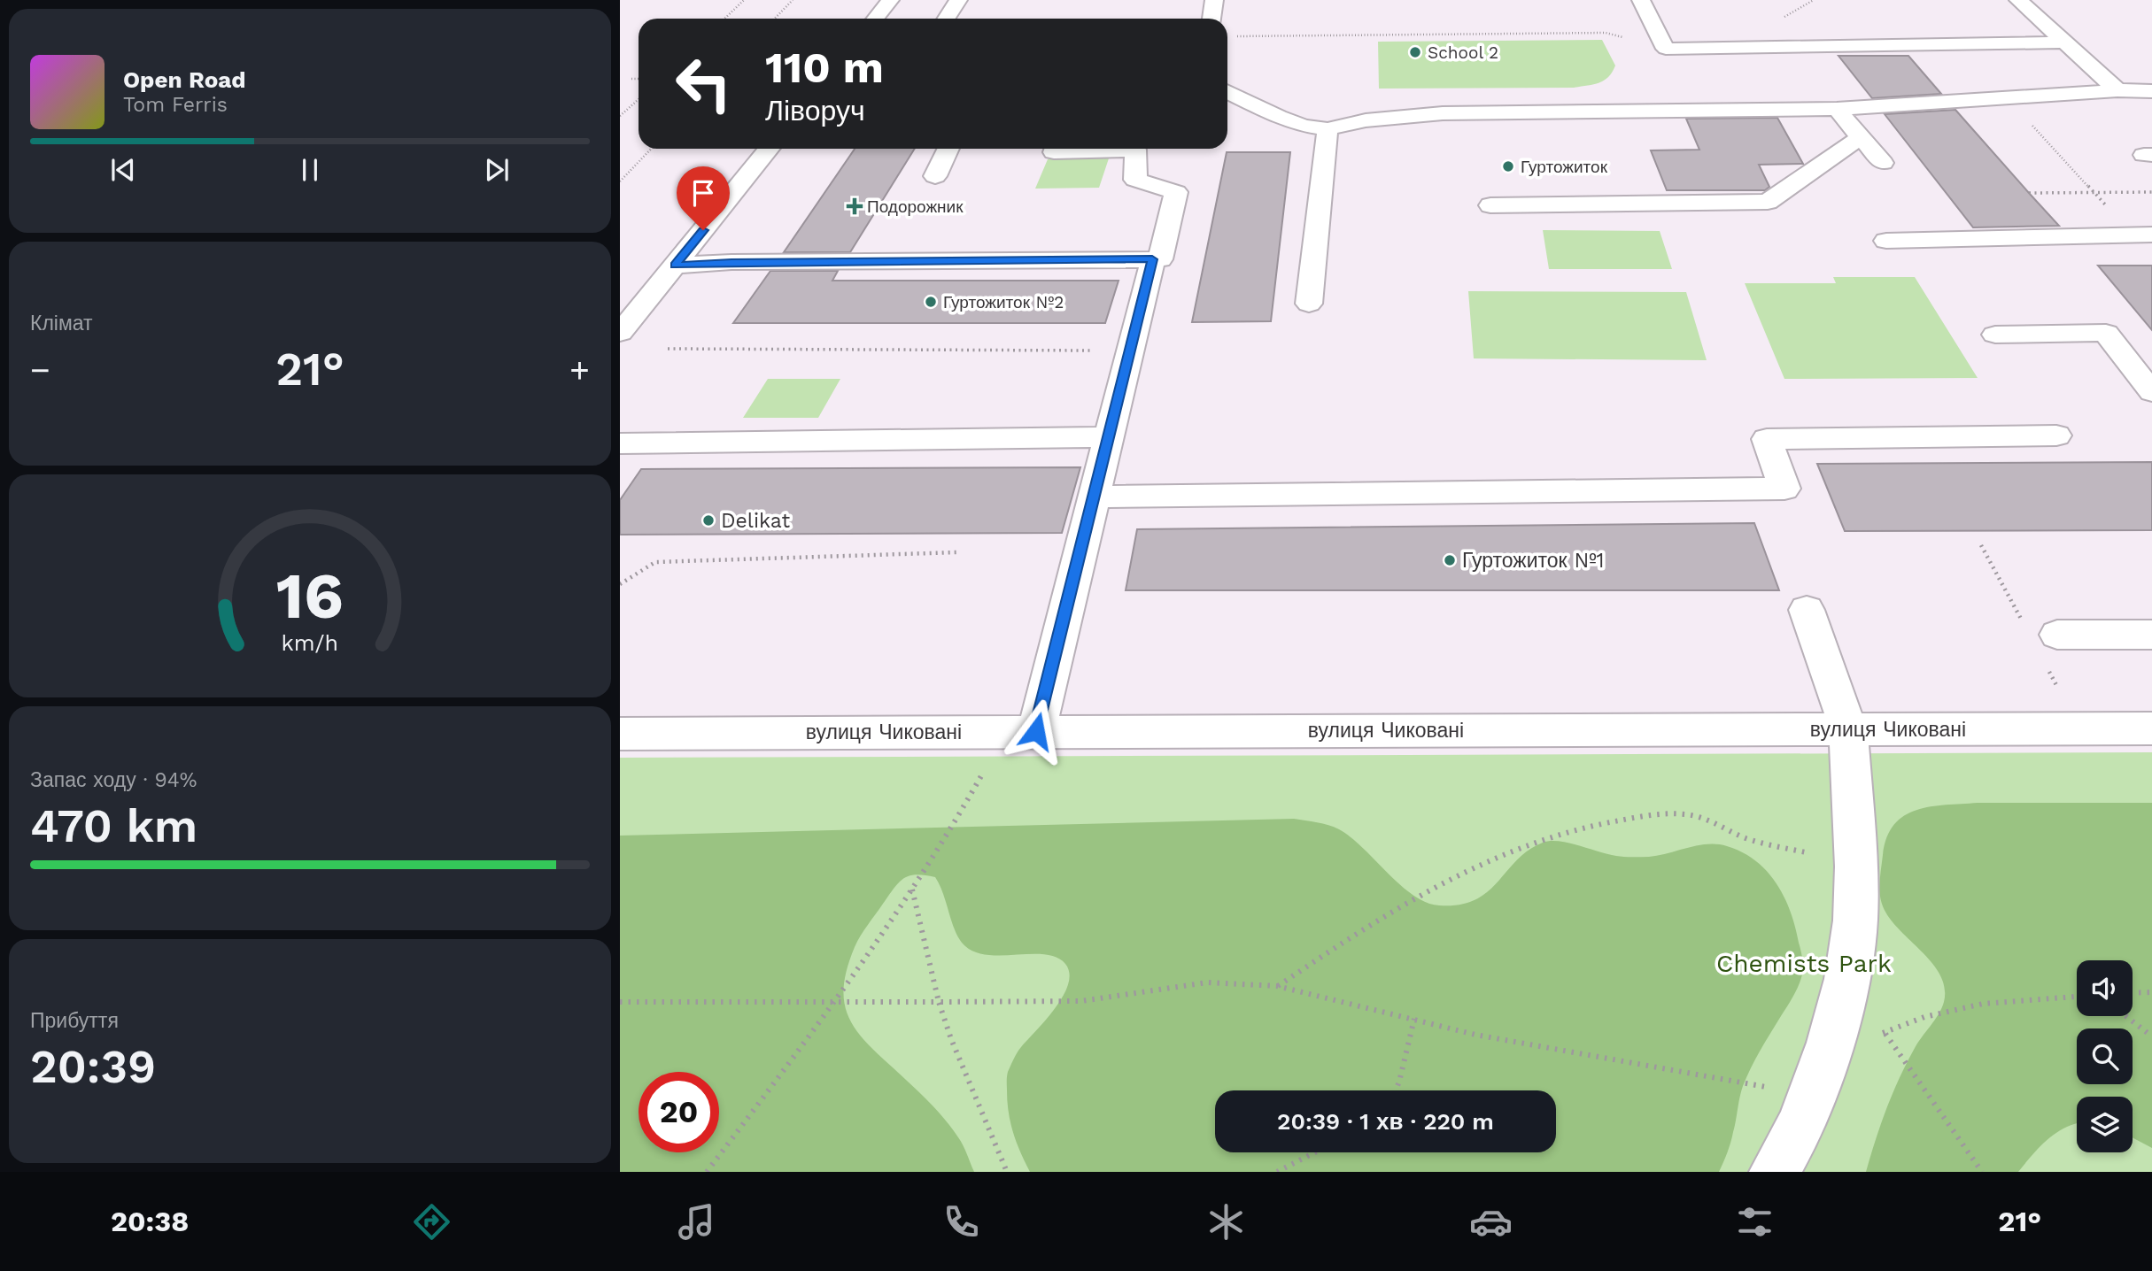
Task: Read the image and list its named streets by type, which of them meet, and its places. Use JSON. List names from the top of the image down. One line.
{"streets":{"street":["вулиця Чиковані"]},"parks":["Chemists Park"],"places":{"other":["School 2","Гуртожиток","Гуртожиток №2","Delikat","Гуртожиток №1"],"health":["Подорожник"]},"page":{"turn":["110 m","Ліворуч"],"song":["Open Road","Tom Ferris"],"tile":["Клімат",["Запас ходу · 94%","470 km"],["Прибуття","20:39"]],"heat":["−","21°","+"],"limit":"20","trip":"20:39 · 1 хв · 220 m","tabs":["20:38","21°"],"gauge":["16","km/h"]}}
